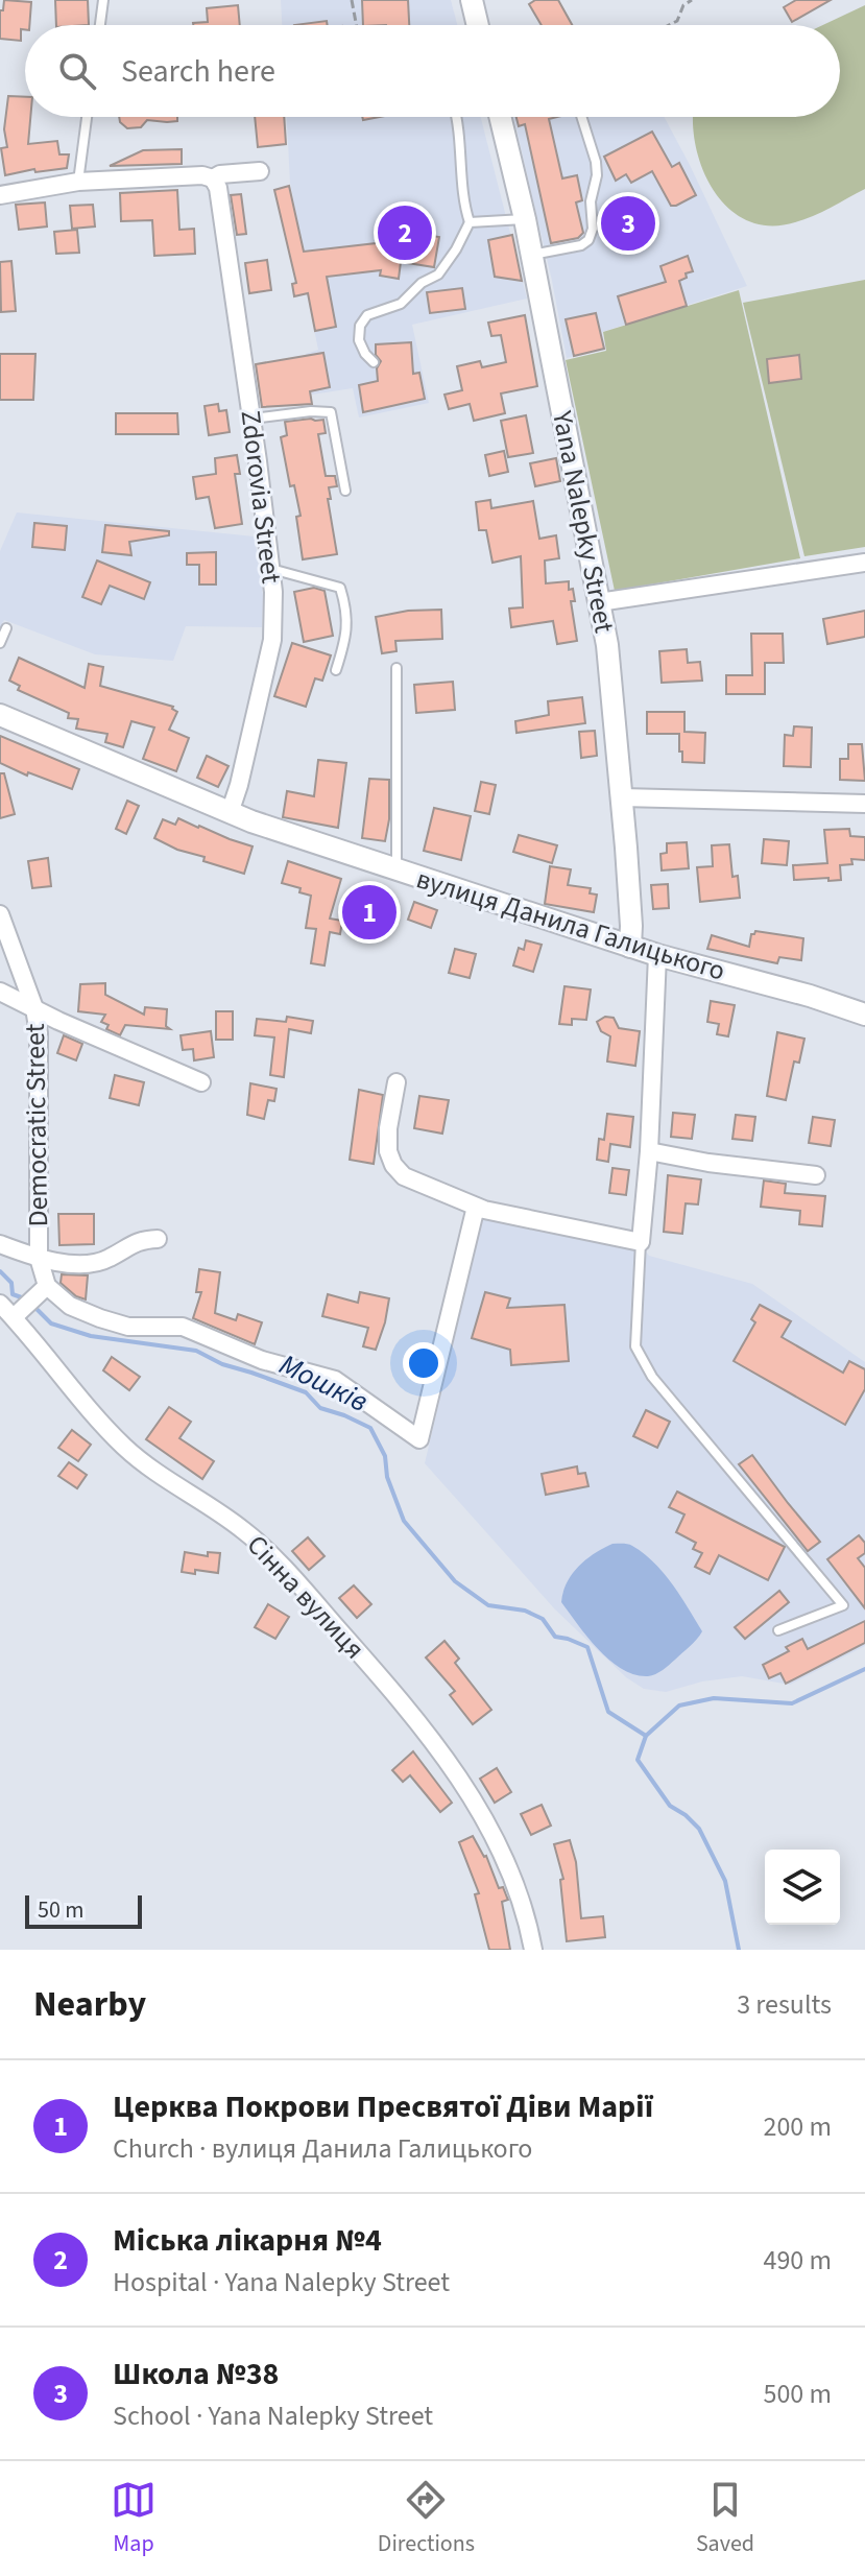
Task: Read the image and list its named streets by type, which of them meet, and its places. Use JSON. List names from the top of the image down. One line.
{"streets":{"street":["Zdorovia Street","Yana Nalepky Street","вулиця Данила Галицького","Democratic Street","Сінна вулиця"]},"crossings":[["Zdorovia Street","вулиця Данила Галицького"],["Yana Nalepky Street","вулиця Данила Галицького"]],"water":["Мошків"],"scale_bar":"50 m","page":{"search":"Search here","pins":["3","2","1"],"scale":"50 m","heading":["Nearby","3 results"],"list":[{"mark":"1","name":"Церква Покрови Пресвятої Діви Марії","note":"Church · вулиця Данила Галицького","value":"200 m"},{"mark":"2","name":"Міська лікарня №4","note":"Hospital · Yana Nalepky Street","value":"490 m"},{"mark":"3","name":"Школа №38","note":"School · Yana Nalepky Street","value":"500 m"}],"nav":["Map","Directions","Saved"]}}
